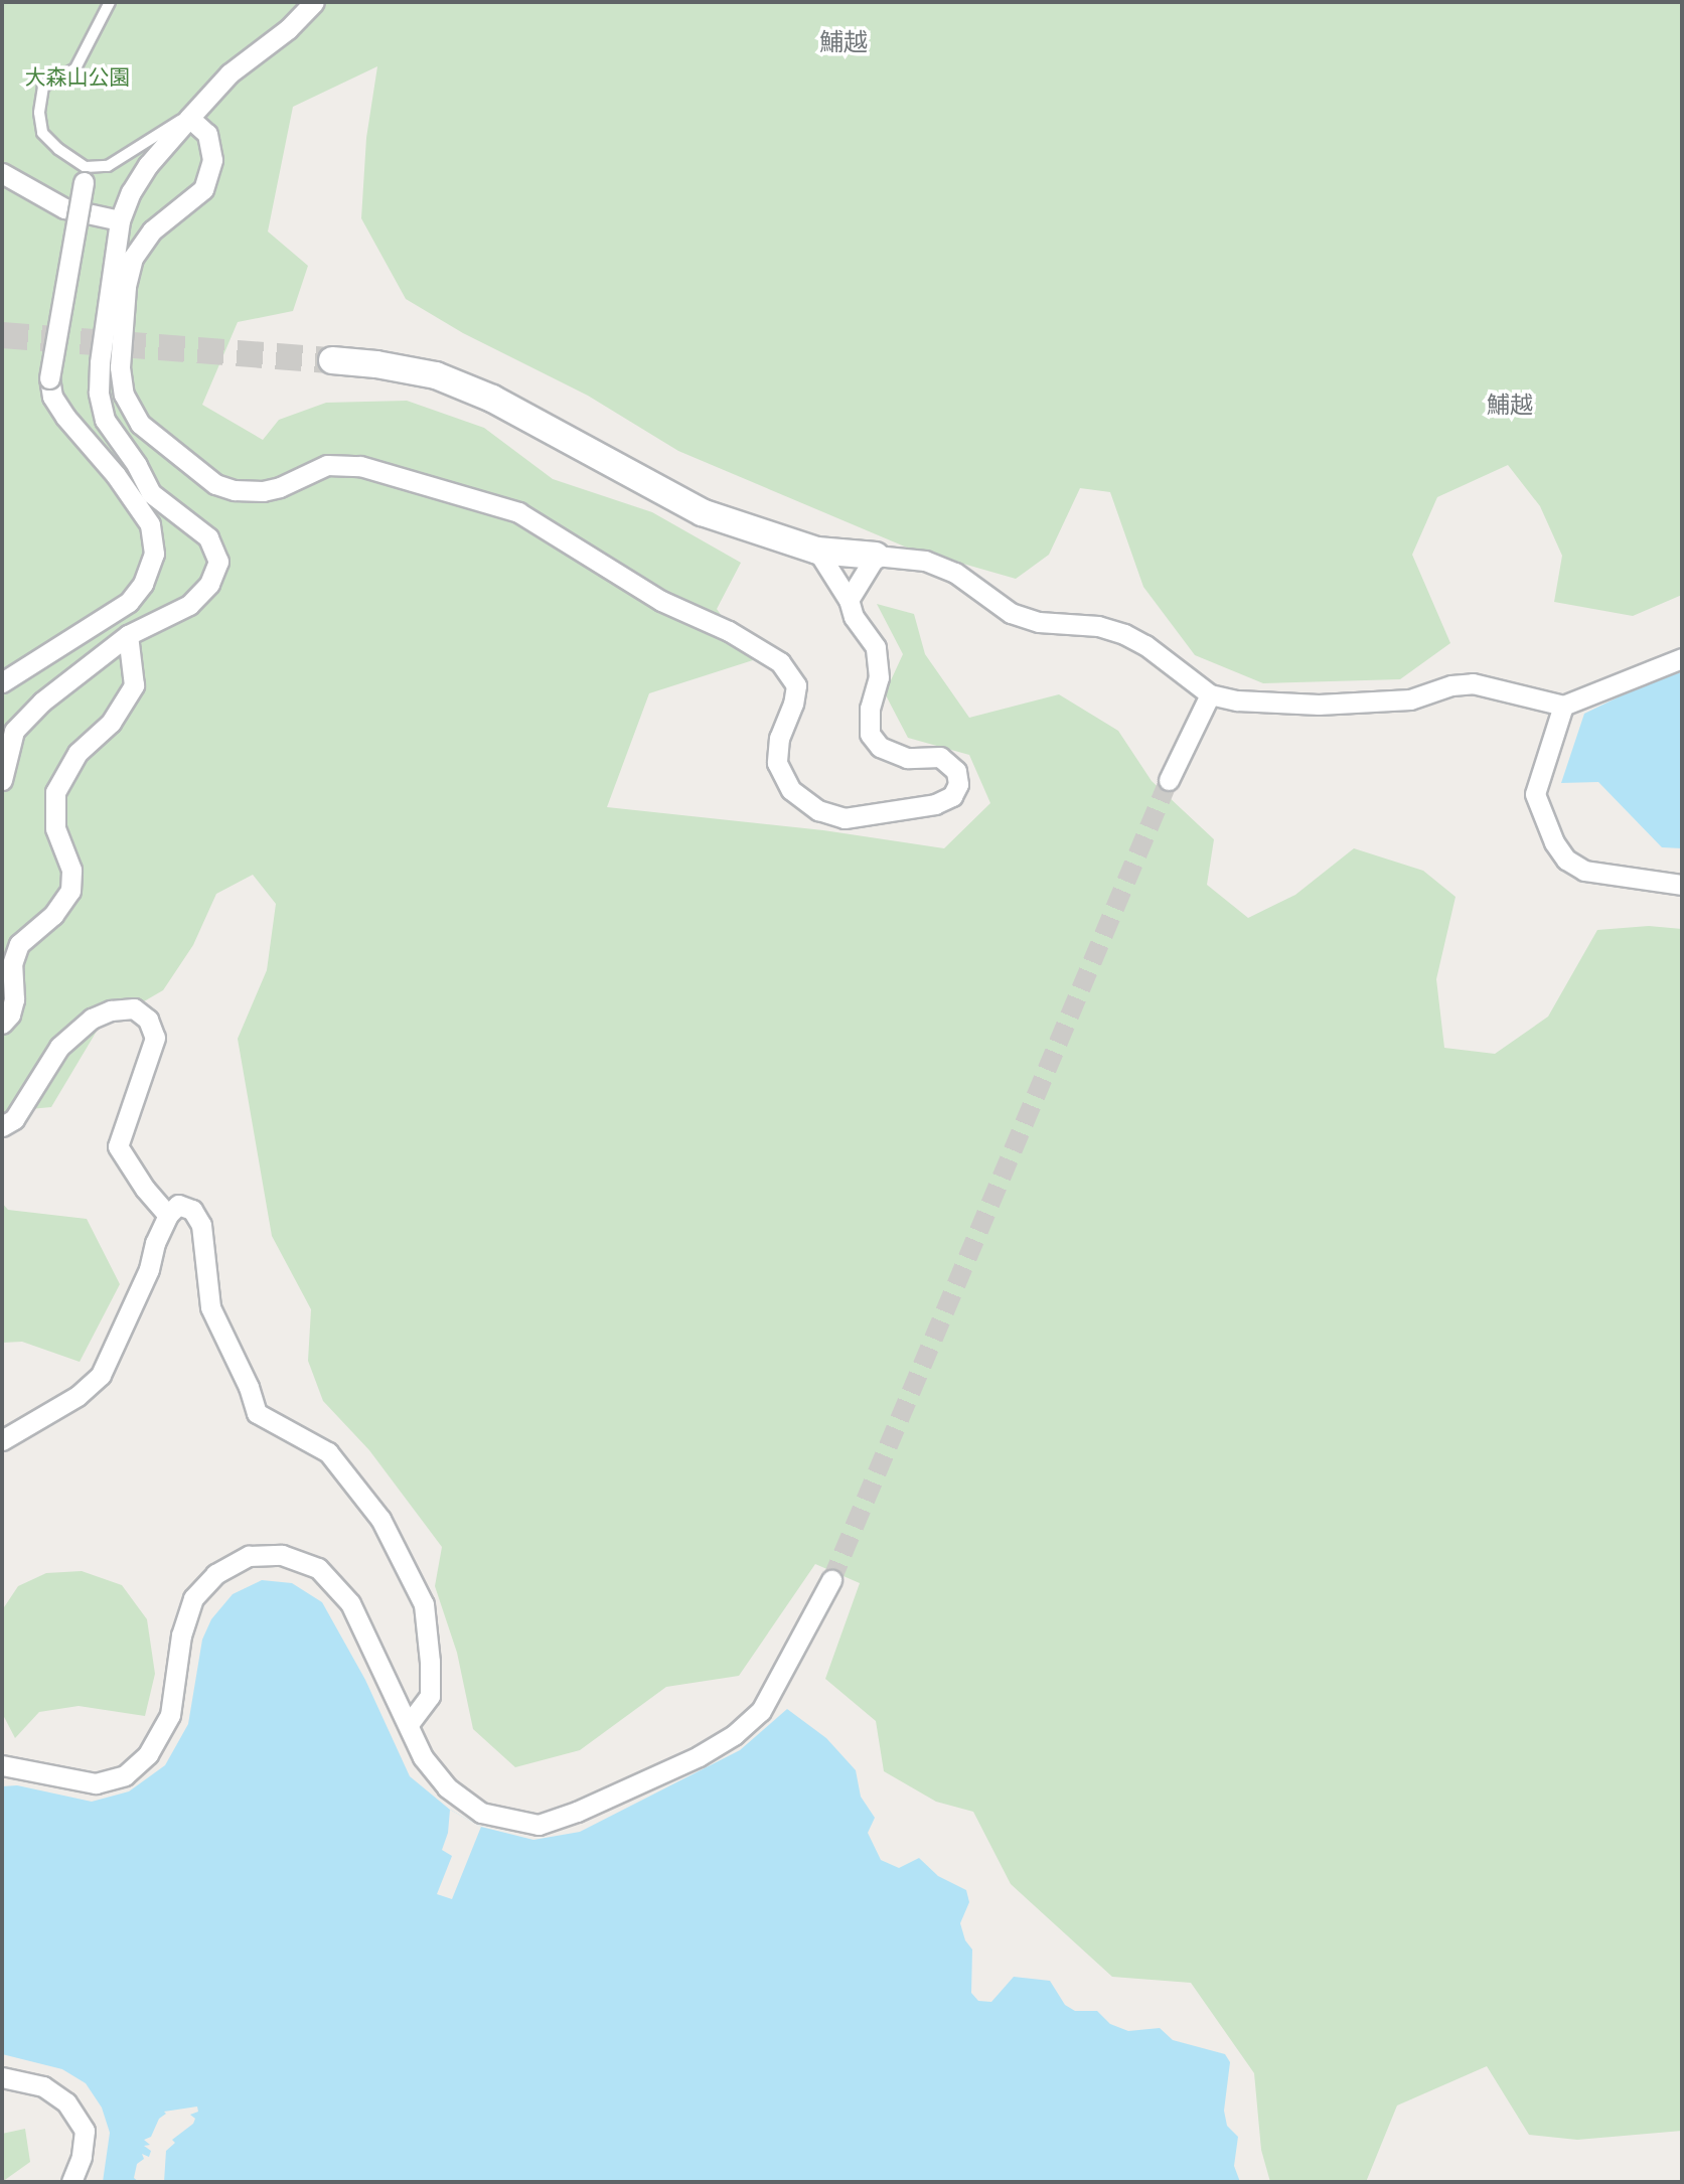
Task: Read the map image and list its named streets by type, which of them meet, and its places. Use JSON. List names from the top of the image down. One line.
{"districts":["鯆越","鯆越"],"parks":["大森山公園"]}
